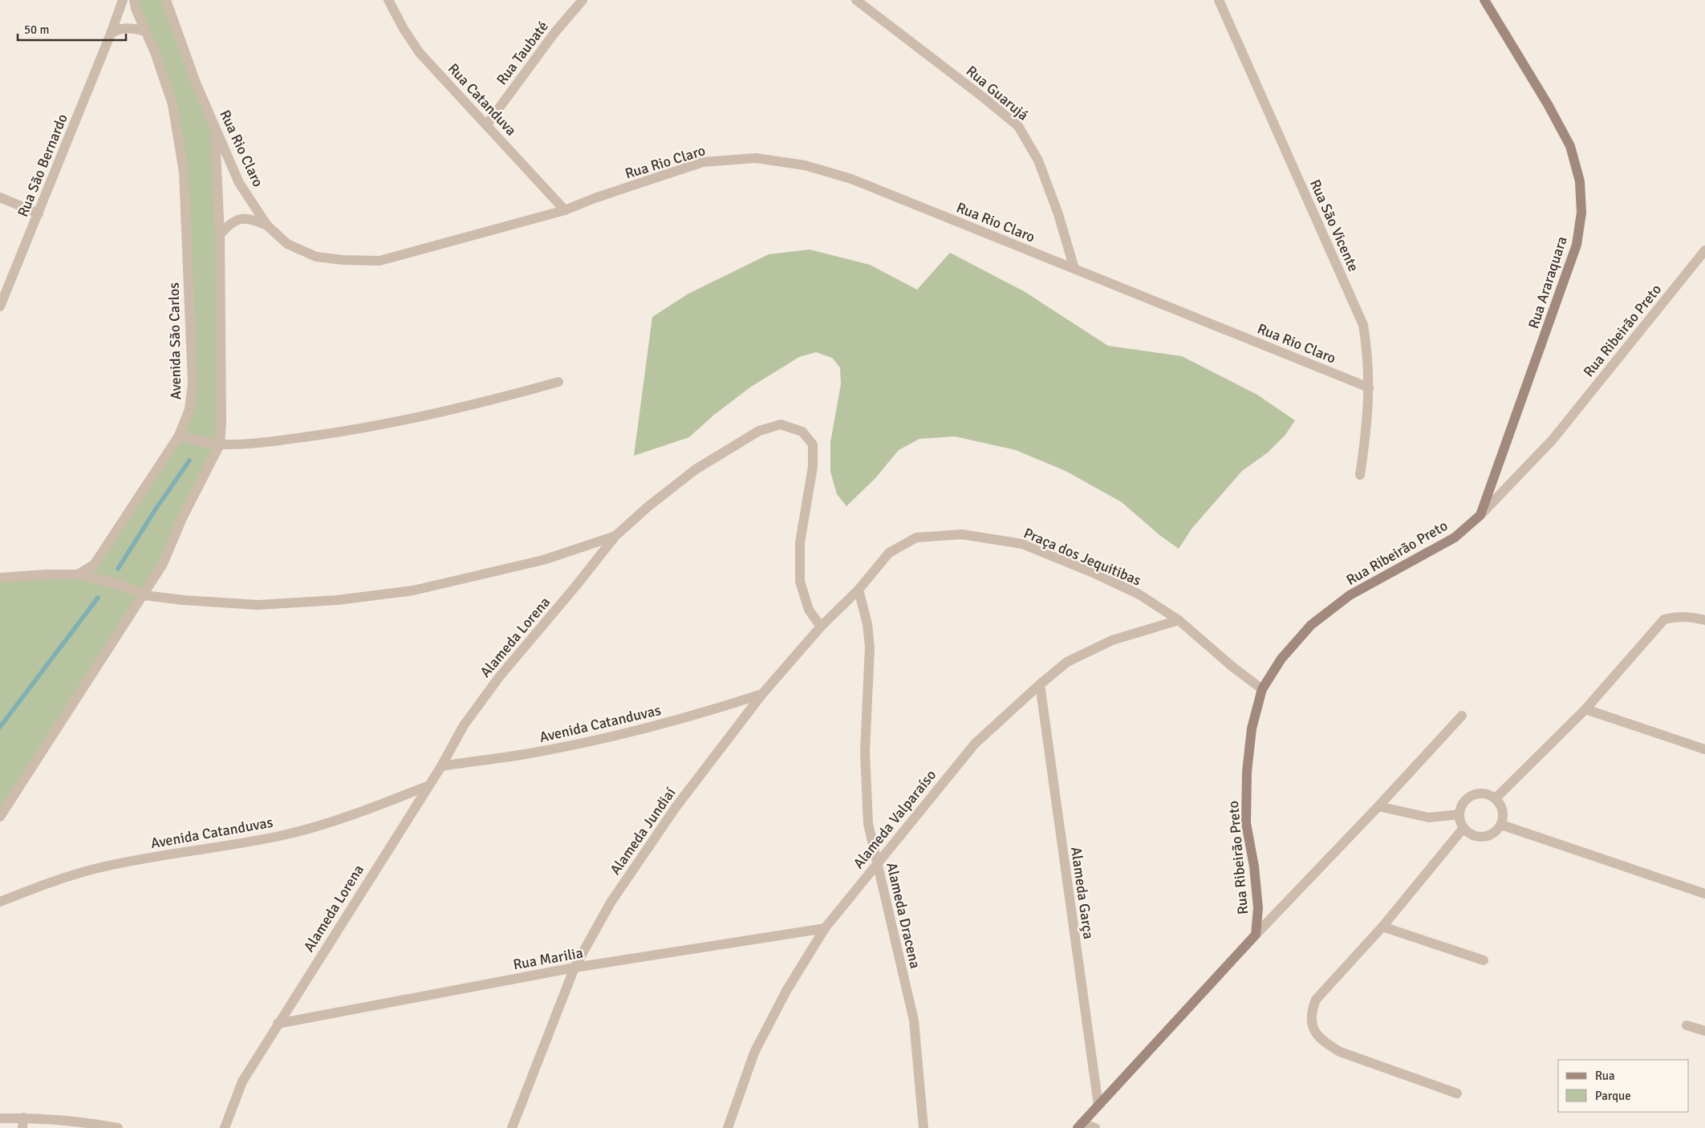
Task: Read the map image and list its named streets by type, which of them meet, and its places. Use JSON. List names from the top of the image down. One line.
{"streets":{"main road":["Rua Araraquara","Rua Ribeirão Preto"],"street":["Rua Taubaté","Rua Guarujá","Rua Catanduva","Rua Rio Claro","Rua São Bernardo","Rua São Vicente","Avenida São Carlos","Praça dos Jequitibas","Alameda Lorena","Avenida Catanduvas","Alameda Valparaíso","Alameda Jundiaí","Alameda Garça","Alameda Dracena","Rua Marilia"]},"crossings":[["Rua Taubaté","Rua Catanduva"],["Rua Guarujá","Rua Rio Claro"],["Rua Catanduva","Rua Rio Claro"],["Rua Rio Claro","Rua São Vicente"],["Rua Araraquara","Rua Ribeirão Preto"],["Rua Ribeirão Preto","Praça dos Jequitibas"],["Praça dos Jequitibas","Alameda Valparaíso"],["Praça dos Jequitibas","Alameda Jundiaí"],["Praça dos Jequitibas","Alameda Dracena"],["Alameda Lorena","Avenida Catanduvas"],["Alameda Lorena","Alameda Jundiaí"],["Alameda Lorena","Rua Marilia"],["Avenida Catanduvas","Alameda Jundiaí"],["Alameda Valparaíso","Alameda Garça"],["Alameda Valparaíso","Alameda Dracena"],["Alameda Valparaíso","Rua Marilia"],["Alameda Jundiaí","Alameda Dracena"],["Alameda Jundiaí","Rua Marilia"]],"legend":["Rua","Parque"],"scale_bar":"50 m"}
